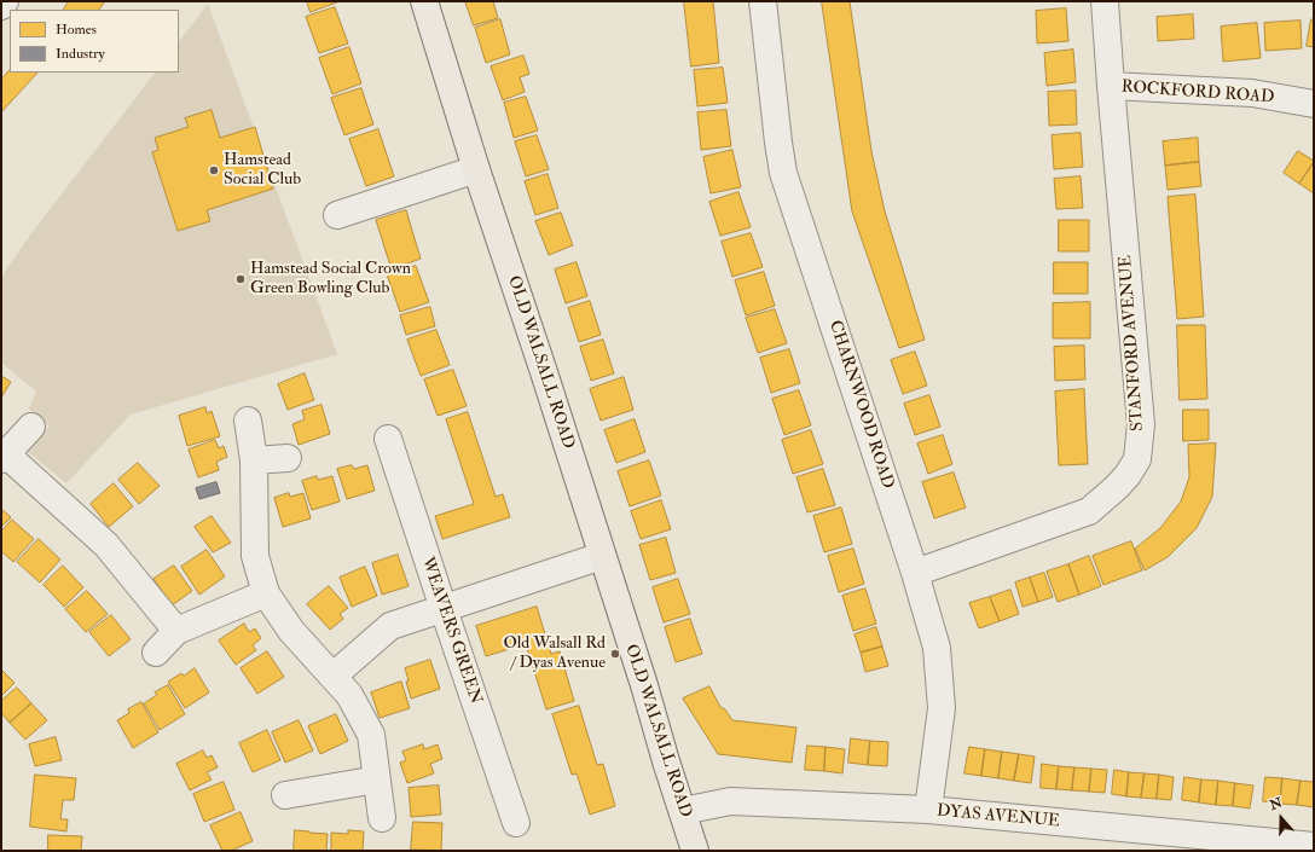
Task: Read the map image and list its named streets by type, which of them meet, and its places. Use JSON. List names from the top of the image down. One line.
{"streets":{"main road":["OLD WALSALL ROAD"],"street":["ROCKFORD ROAD","STANFORD AVENUE","CHARNWOOD ROAD","WEAVERS GREEN","DYAS AVENUE"]},"crossings":[["ROCKFORD ROAD","STANFORD AVENUE"],["STANFORD AVENUE","CHARNWOOD ROAD"],["OLD WALSALL ROAD","DYAS AVENUE"],["CHARNWOOD ROAD","DYAS AVENUE"]],"places":["Hamstead Social Club","Hamstead Social Crown Green Bowling Club","Old Walsall Rd / Dyas Avenue"],"legend":["Homes","Industry"],"north":"top"}
